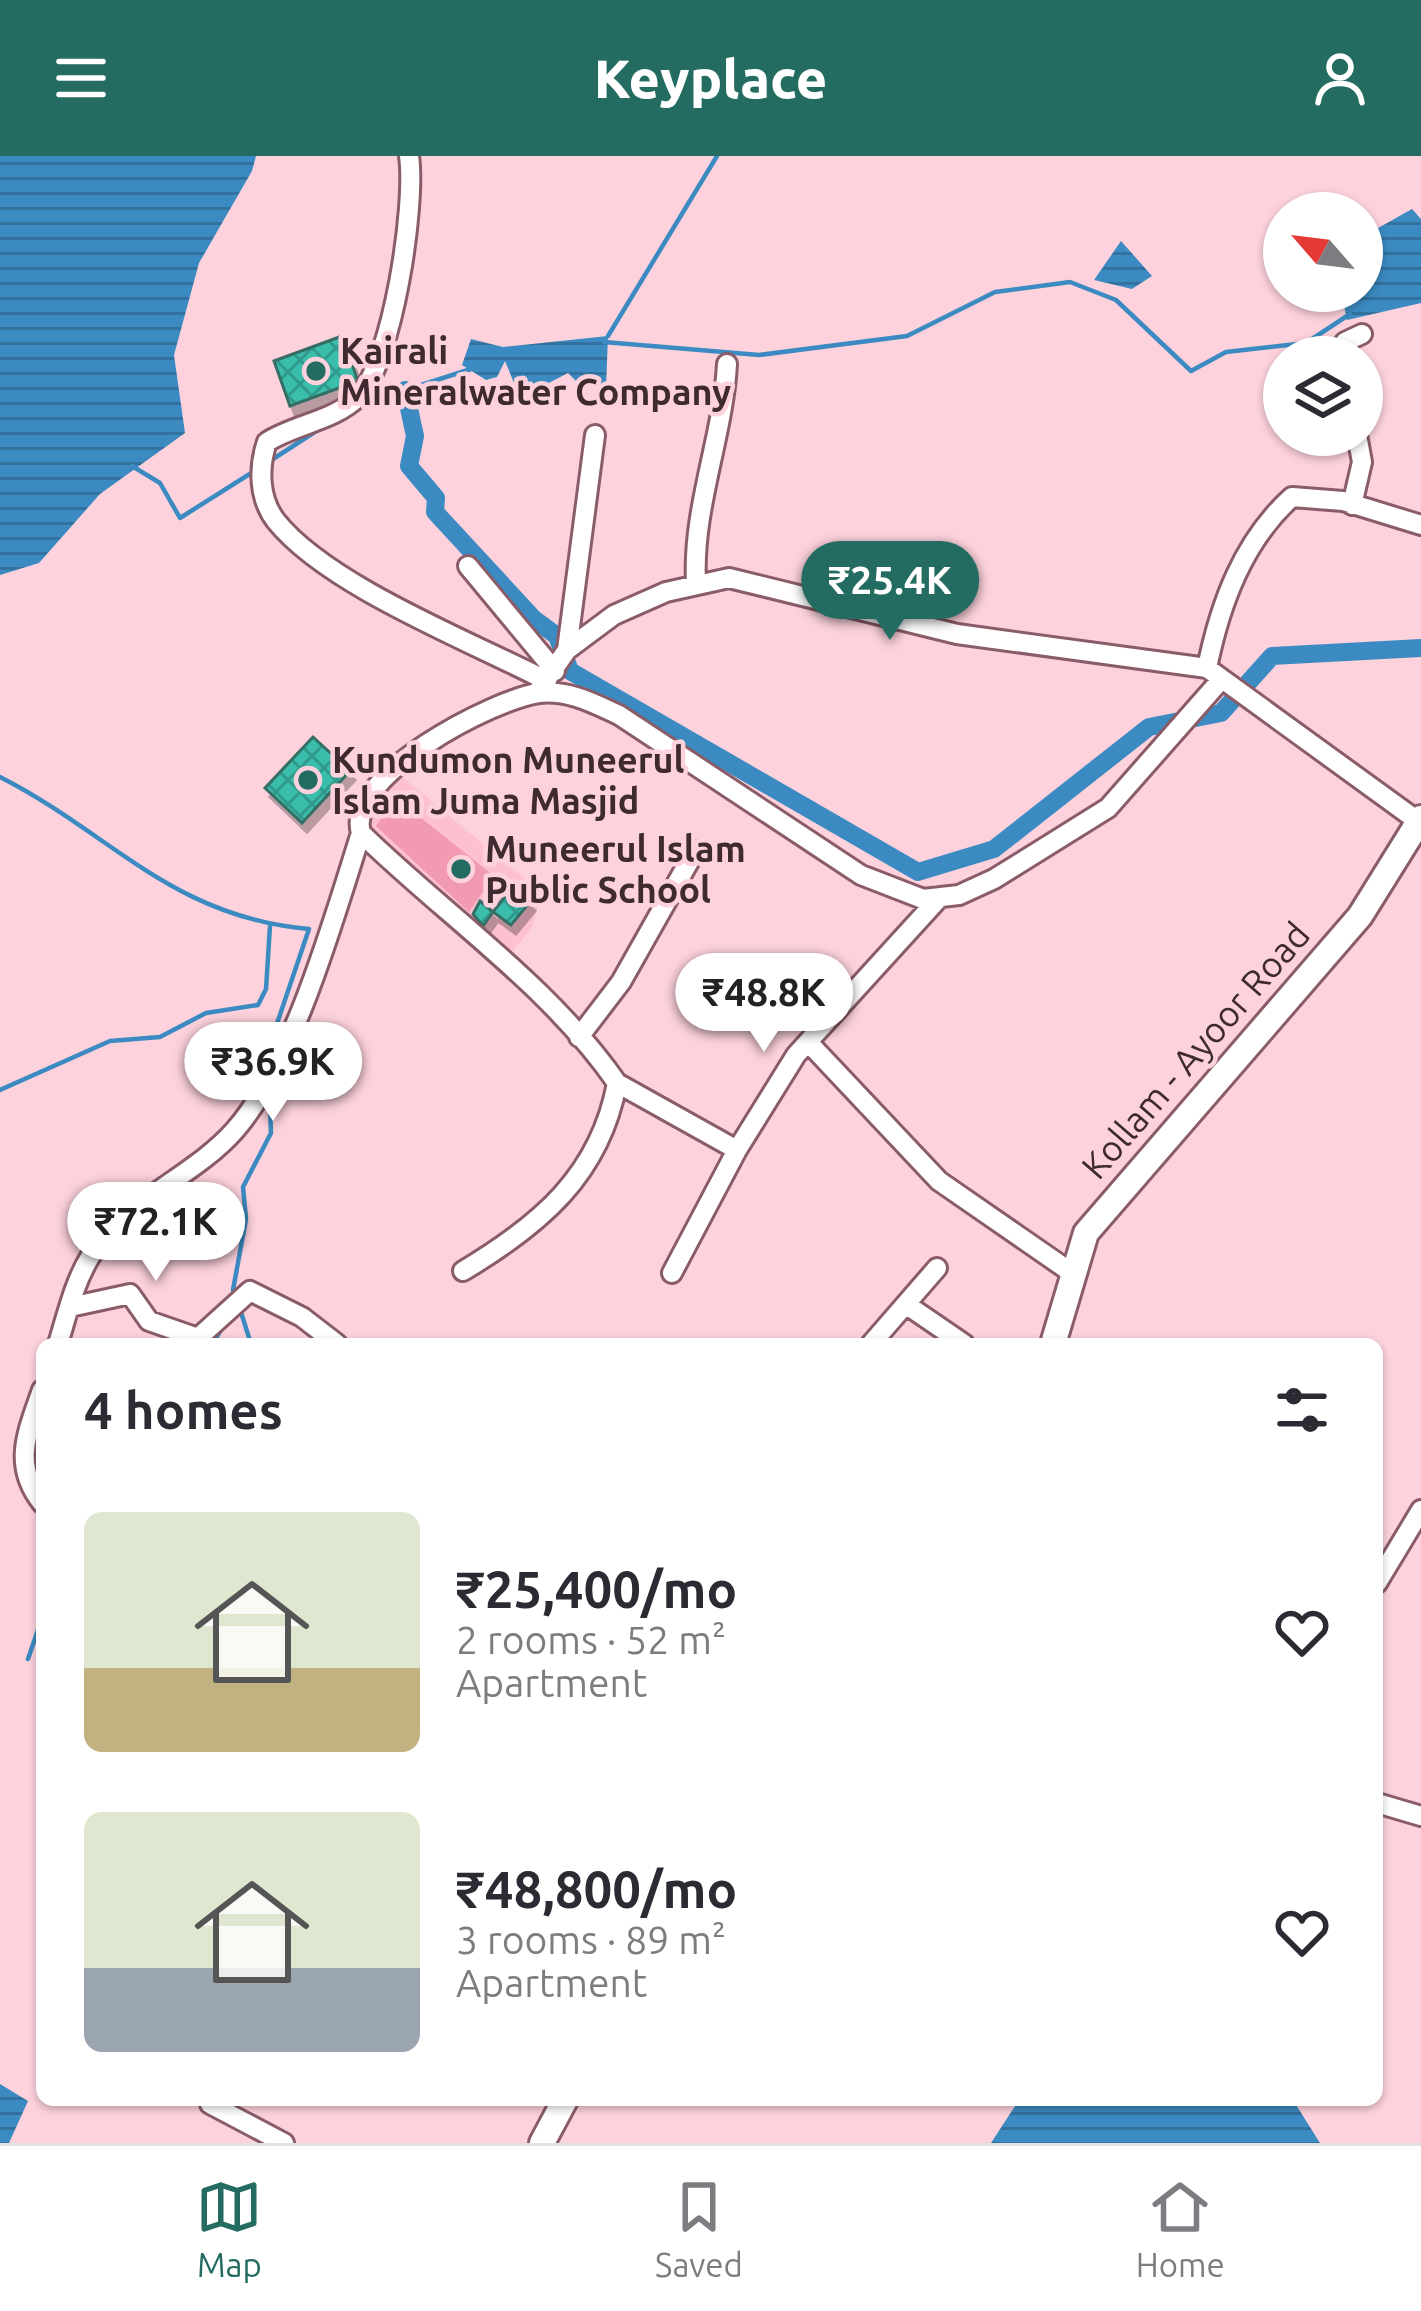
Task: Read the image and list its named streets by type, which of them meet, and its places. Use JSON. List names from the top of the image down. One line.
{"streets":{"main road":["Kollam - Ayoor Road"]},"places":["Kairali Mineralwater Company","Kundumon Muneerul Islam Juma Masjid","Muneerul Islam Public School"],"north":"top left","page":{"header":"Keyplace","price":["₹25.4K","₹48.8K","₹36.9K","₹72.1K"],"heading":"4 homes","list":[{"name":"₹25,400/mo","note":"2 rooms · 52 m² · Apartment"},{"name":"₹48,800/mo","note":"3 rooms · 89 m² · Apartment"}],"tabs":["Map","Saved","Home"]}}
